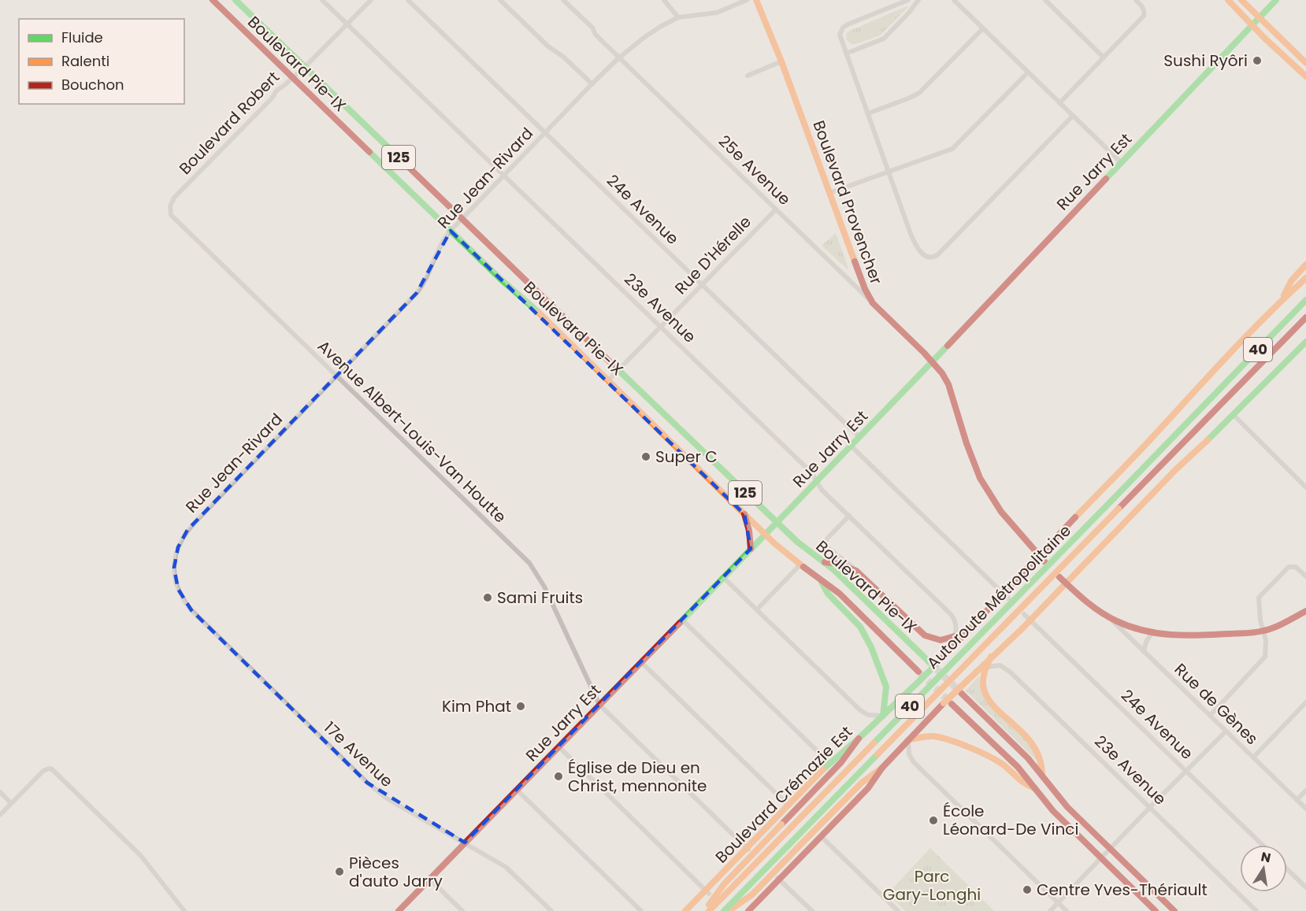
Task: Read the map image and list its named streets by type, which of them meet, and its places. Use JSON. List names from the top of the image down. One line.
{"streets":{"main road":["Boulevard Pie-IX","125","Rue Jarry Est","Boulevard Provencher","40","Autoroute Métropolitaine","Boulevard Crémazie Est"],"street":["Boulevard Robert","25e Avenue","Rue Jean-Rivard","24e Avenue","Rue D'Hérelle","23e Avenue","Avenue Albert-Louis-Van Houtte","Rue de Gènes","17e Avenue"]},"crossings":[["Boulevard Pie-IX","Boulevard Robert"],["Boulevard Pie-IX","Rue Jarry Est"],["Boulevard Pie-IX","Rue Jean-Rivard"],["Boulevard Pie-IX","Rue D'Hérelle"],["Boulevard Robert","23e Avenue"],["Boulevard Robert","Avenue Albert-Louis-Van Houtte"],["25e Avenue","Rue Jean-Rivard"],["25e Avenue","Boulevard Provencher"],["25e Avenue","Rue D'Hérelle"],["Rue Jarry Est","Boulevard Provencher"],["Rue Jarry Est","24e Avenue"],["Rue Jarry Est","23e Avenue"],["Rue Jarry Est","Avenue Albert-Louis-Van Houtte"],["Rue Jarry Est","17e Avenue"],["Rue Jean-Rivard","24e Avenue"],["Rue Jean-Rivard","23e Avenue"],["Rue Jean-Rivard","Avenue Albert-Louis-Van Houtte"],["Rue Jean-Rivard","17e Avenue"],["Boulevard Provencher","Boulevard Crémazie Est"],["24e Avenue","Rue D'Hérelle"],["Rue D'Hérelle","23e Avenue"],["23e Avenue","Boulevard Crémazie Est"]],"parks":["Parc Gary-Longhi"],"places":["Sushi Ryôri","Super C","Sami Fruits","Kim Phat","Église de Dieu en Christ, mennonite","École Léonard-De Vinci","Pièces d'auto Jarry","Centre Yves-Thériault"],"legend":["Fluide","Ralenti","Bouchon"],"north":"top"}
